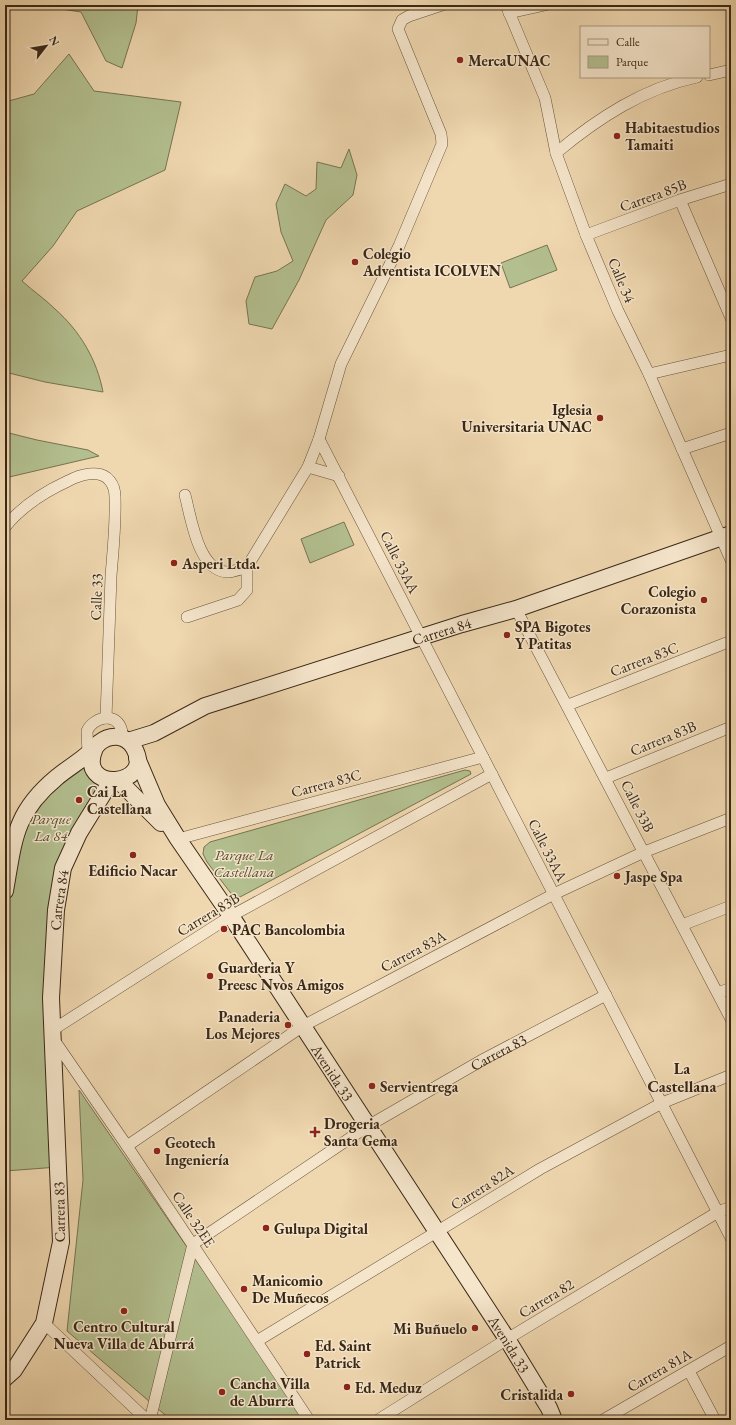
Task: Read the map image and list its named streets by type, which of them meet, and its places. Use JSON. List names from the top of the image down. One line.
{"streets":{"street":["Carrera 85B","Calle 34","Calle 33AA","Calle 33","Carrera 84","Carrera 83C","Carrera 83B","Calle 33B","Carrera 83A","Carrera 83","Avenida 33","Carrera 82A","Calle 32EE","Carrera 82","Carrera 81A"]},"crossings":[["Carrera 85B","Calle 34"],["Calle 34","Carrera 84"],["Calle 33AA","Carrera 84"],["Calle 33AA","Carrera 83C"],["Calle 33AA","Carrera 83B"],["Calle 33AA","Carrera 83A"],["Calle 33AA","Carrera 83"],["Calle 33AA","Carrera 82A"],["Calle 33AA","Carrera 82"],["Carrera 84","Carrera 83B"],["Carrera 84","Calle 33B"],["Carrera 84","Carrera 83"],["Carrera 84","Avenida 33"],["Carrera 84","Calle 32EE"],["Carrera 83C","Calle 33B"],["Carrera 83C","Avenida 33"],["Carrera 83B","Calle 33B"],["Carrera 83B","Carrera 83"],["Carrera 83B","Avenida 33"],["Carrera 83B","Calle 32EE"],["Calle 33B","Carrera 83A"],["Carrera 83A","Avenida 33"],["Carrera 83A","Calle 32EE"],["Carrera 83","Avenida 33"],["Carrera 83","Calle 32EE"],["Avenida 33","Carrera 82A"],["Avenida 33","Carrera 82"],["Carrera 82A","Calle 32EE"]],"districts":["La Castellana"],"parks":["Parque La 84","Parque La Castellana"],"places":{"other":["MercaUNAC","Habitaestudios Tamaiti","Colegio Adventista ICOLVEN","Iglesia Universitaria UNAC","Asperi Ltda.","Colegio Corazonista","SPA Bigotes Y Patitas","Cai La Castellana","Edificio Nacar","Jaspe Spa","PAC Bancolombia","Guarderia Y Preesc Nvos Amigos","Panaderia Los Mejores","Servientrega","Geotech Ingeniería","Gulupa Digital","Manicomio De Muñecos","Centro Cultural Nueva Villa de Aburrá","Mi Buñuelo","Ed. Saint Patrick","Ed. Meduz","Cancha Villa de Aburrá","Cristalida"],"health":["Drogeria Santa Gema"]},"legend":["Calle","Parque"],"north":"top right"}
